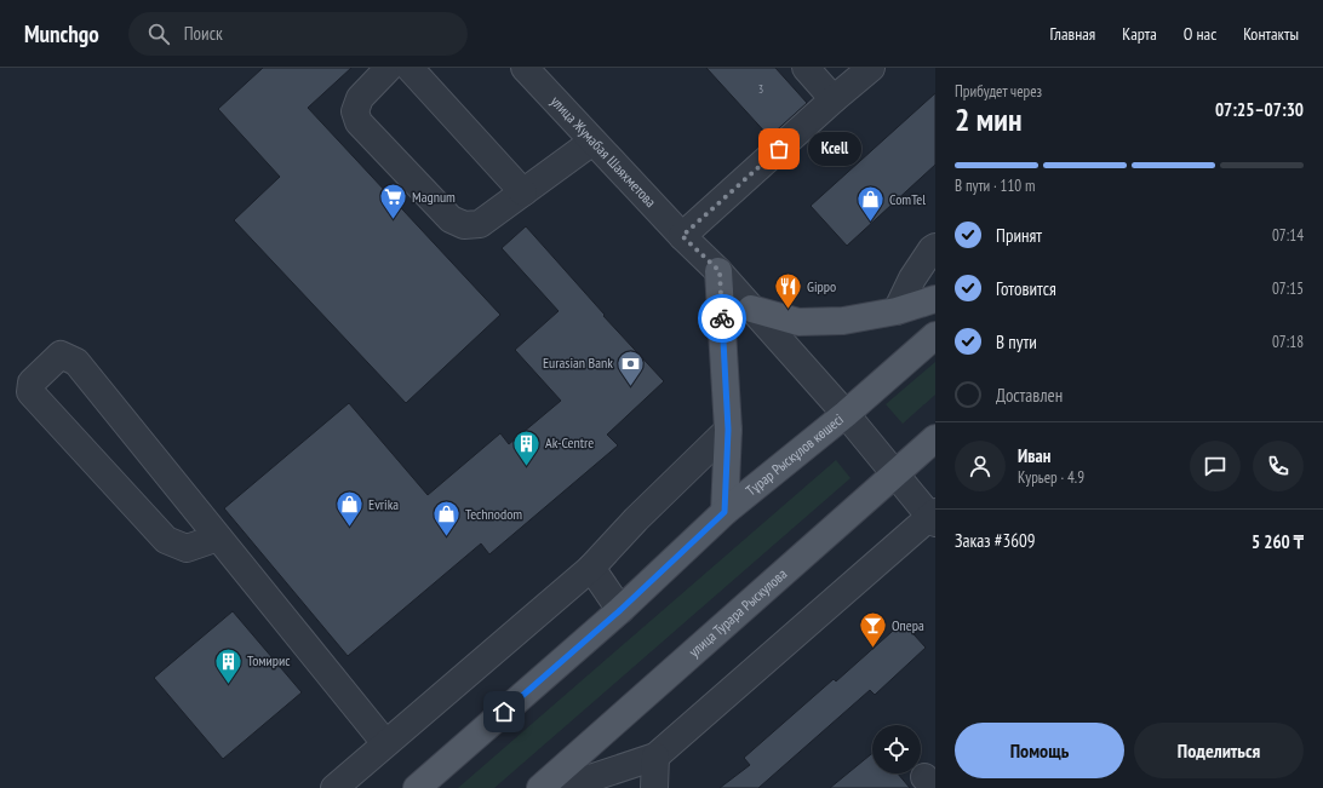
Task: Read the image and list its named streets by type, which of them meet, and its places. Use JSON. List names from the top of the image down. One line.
{"streets":{"main road":["Тұрар Рыскұлов көшесі","улица Турара Рыскулова"],"street":["улица Жумабая Шаяхметова"]},"crossings":[["улица Жумабая Шаяхметова","Тұрар Рыскұлов көшесі"]],"places":{"other":["Kcell"],"supermarket":["Magnum"],"shop":["ComTel","Evrika","Technodom"],"restaurant":["Gippo"],"bank":["Eurasian Bank"],"building":["Ak-Centre","Томирис"],"bar":["Опера"]},"house_numbers":["3"],"page":{"header":"Munchgo","search":"Поиск","nav":["Главная","Карта","О нас","Контакты"],"heading":["2 мин","Прибудет через","07:25–07:30"],"panel":["Иван","Курьер · 4.9","Заказ #3609","5 260 ₸"],"bubble":"Kcell","bar":"В пути · 110 m","list":[["Принят","07:14"],["Готовится","07:15"],["В пути","07:18"],"Доставлен"],"buttons":["Помощь","Поделиться"]}}
